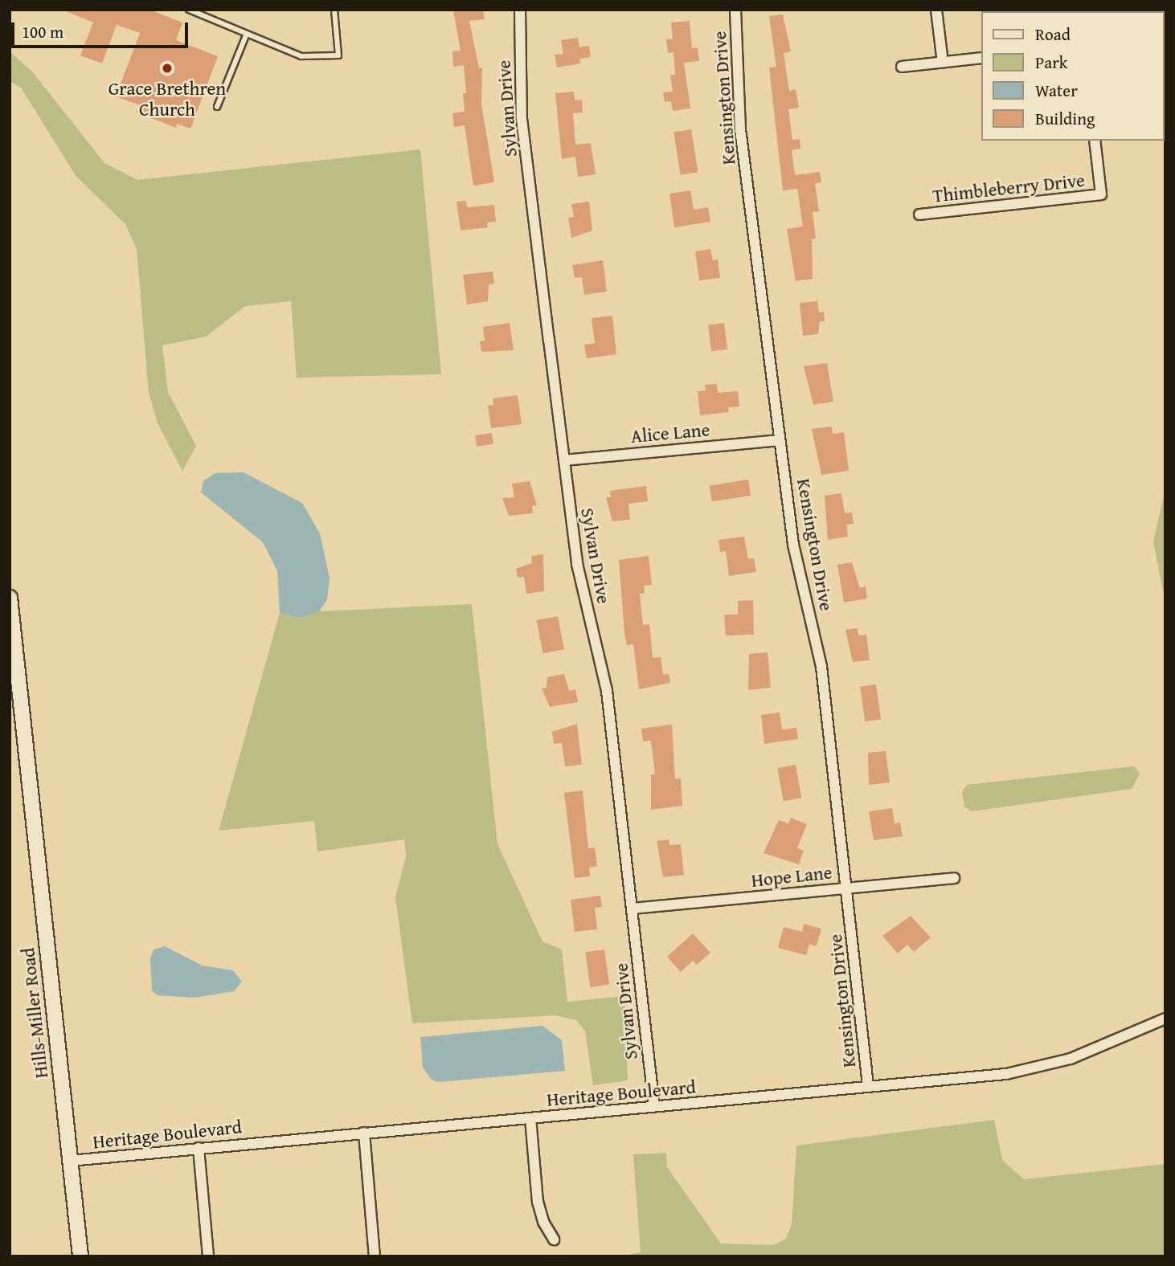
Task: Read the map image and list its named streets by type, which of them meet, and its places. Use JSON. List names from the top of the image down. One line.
{"streets":{"street":["Kensington Drive","Sylvan Drive","Thimbleberry Drive","Alice Lane","Hope Lane","Hills-Miller Road","Heritage Boulevard"]},"crossings":[["Kensington Drive","Alice Lane"],["Kensington Drive","Hope Lane"],["Kensington Drive","Heritage Boulevard"],["Sylvan Drive","Alice Lane"],["Sylvan Drive","Hope Lane"],["Sylvan Drive","Heritage Boulevard"],["Hills-Miller Road","Heritage Boulevard"]],"places":["Grace Brethren Church"],"legend":["Road","Park","Water","Building"],"scale_bar":"100 m"}
